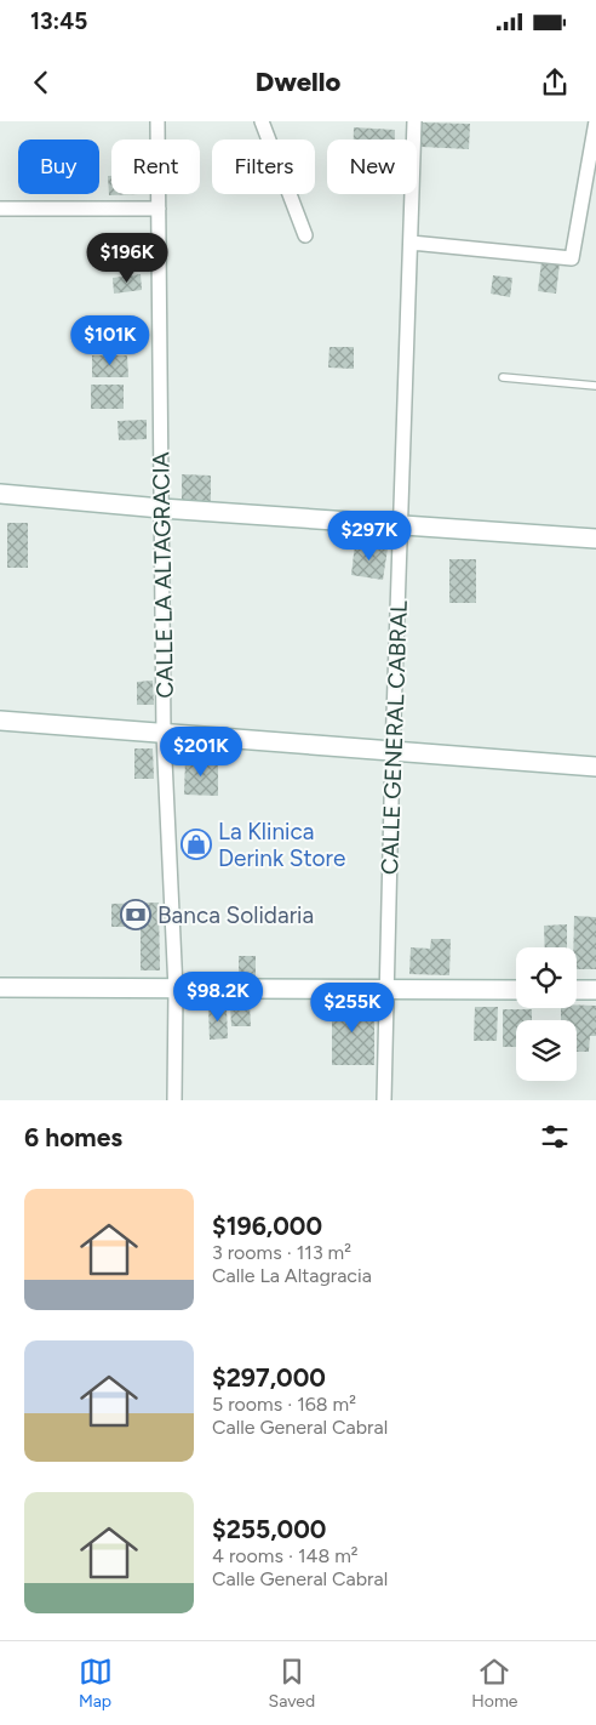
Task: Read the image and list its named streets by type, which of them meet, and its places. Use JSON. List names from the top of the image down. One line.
{"streets":{"street":["CALLE LA ALTAGRACIA","CALLE GENERAL CABRAL"]},"places":{"shop":["La Klinica Derink Store"],"bank":["Banca Solidaria"]},"page":{"status":"13:45","header":"Dwello","chip":["Buy","Rent","Filters","New"],"price":["$196K","$101K","$297K","$201K","$98.2K","$255K"],"heading":"6 homes","list":[{"name":"$196,000","note":"3 rooms · 113 m² · Calle La Altagracia"},{"name":"$297,000","note":"5 rooms · 168 m² · Calle General Cabral"},{"name":"$255,000","note":"4 rooms · 148 m² · Calle General Cabral"}],"tabs":["Map","Saved","Home"]}}
